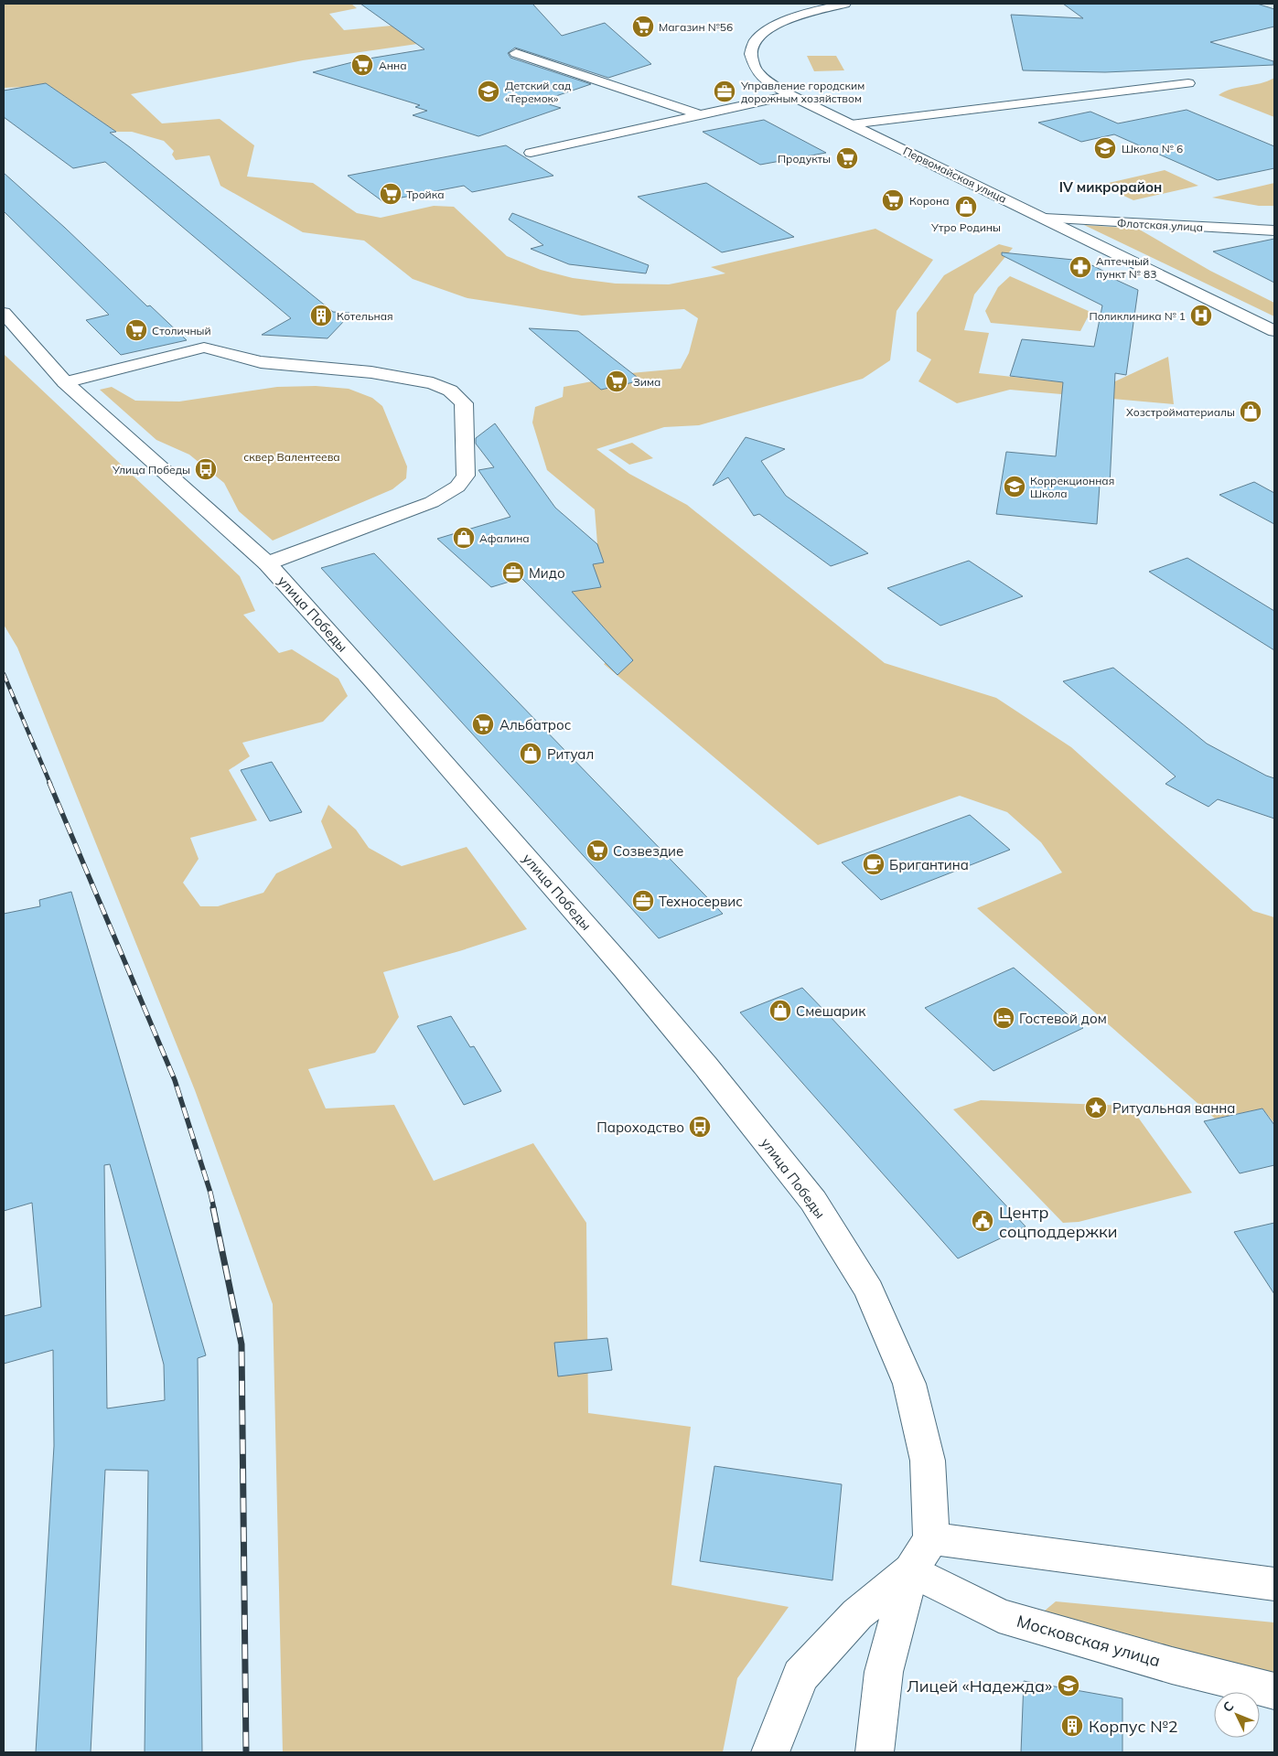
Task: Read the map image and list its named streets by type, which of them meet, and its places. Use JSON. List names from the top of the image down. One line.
{"streets":{"street":["Первомайская улица","Флотская улица","улица Победы","Московская улица"]},"crossings":[["Первомайская улица","Флотская улица"]],"districts":["IV микрорайон"],"parks":["сквер Валентеева"],"places":{"supermarket":["Магазин №56","Анна","Продукты","Тройка","Корона","Столичный","Зима","Альбатрос","Созвездие"],"school or university":["Детский сад «Теремок»","Школа № 6","Коррекционная Школа","Лицей «Надежда»"],"office":["Управление городским дорожным хозяйством","Мидо","Техносервис"],"shop":["Утро Родины","Хозстройматериалы","Афалина","Ритуал","Смешарик"],"pharmacy":["Аптечный пункт № 83"],"building":["Котельная","Корпус №2"],"hospital":["Поликлиника № 1"],"bus stop":["Улица Победы","Пароходство"],"cafe":["Бригантина"],"hotel":["Гостевой дом"],"place":["Ритуальная ванна"],"public building":["Центр соцподдержки"]},"north":"top left"}
